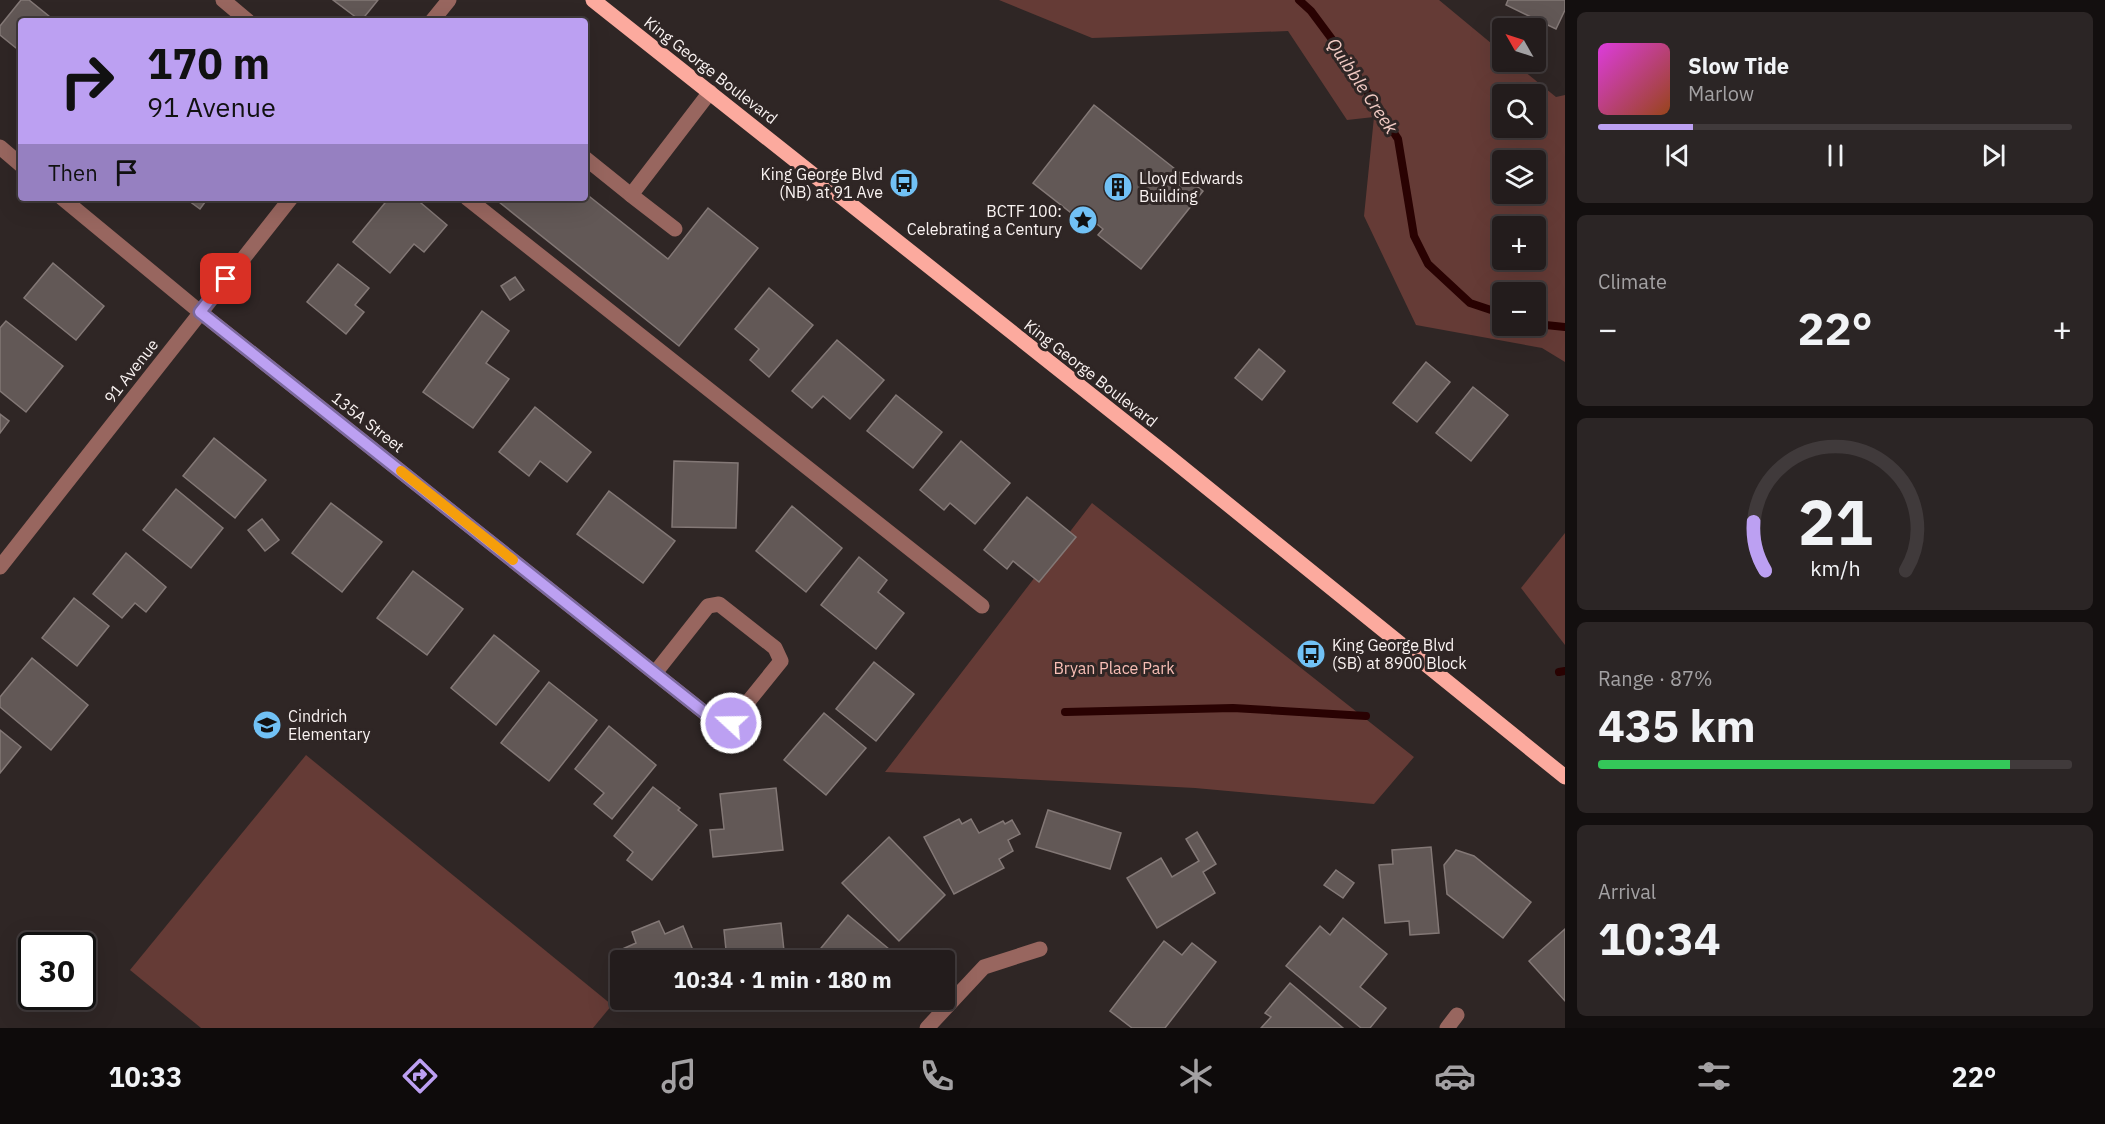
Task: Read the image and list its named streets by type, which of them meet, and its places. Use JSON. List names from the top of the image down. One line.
{"streets":{"main road":["King George Boulevard"],"street":["91 Avenue","135A Street"]},"crossings":[["91 Avenue","135A Street"]],"water":["Quibble Creek"],"parks":["Bryan Place Park"],"places":{"bus stop":["King George Blvd (NB) at 91 Ave","King George Blvd (SB) at 8900 Block"],"building":["Lloyd Edwards Building"],"place":["BCTF 100: Celebrating a Century"],"school or university":["Cindrich Elementary"]},"north":"top left","page":{"map_buttons":["+","−"],"turn":["170 m","91 Avenue"],"song":["Slow Tide","Marlow"],"then":"Then","tile":["Climate",["Range · 87%","435 km"],["Arrival","10:34"]],"heat":["−","22°","+"],"limit":"30","trip":"10:34 · 1 min · 180 m","tabs":["10:33","22°"],"gauge":["21","km/h"]}}
